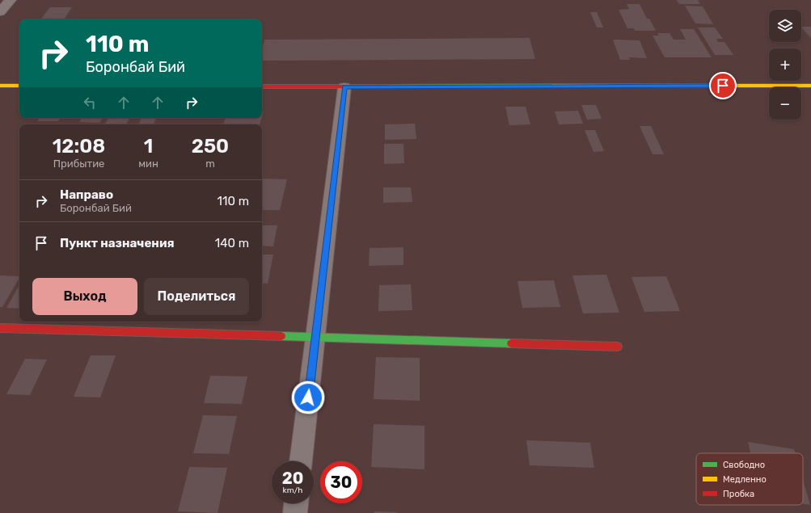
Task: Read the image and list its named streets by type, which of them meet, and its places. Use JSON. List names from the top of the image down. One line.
{"legend":["Свободно","Медленно","Пробка"],"page":{"map_buttons":["+","−"],"turn":["110 m","Боронбай Бий"],"eta":["12:08","Прибытие","1","мин","250","m"],"list":[{"name":"Направо","note":"Боронбай Бий","value":"110 m"},{"name":"Пункт назначения","value":"140 m"}],"buttons":["Выход","Поделиться"],"speed":"20 km/h","limit":"30"}}
